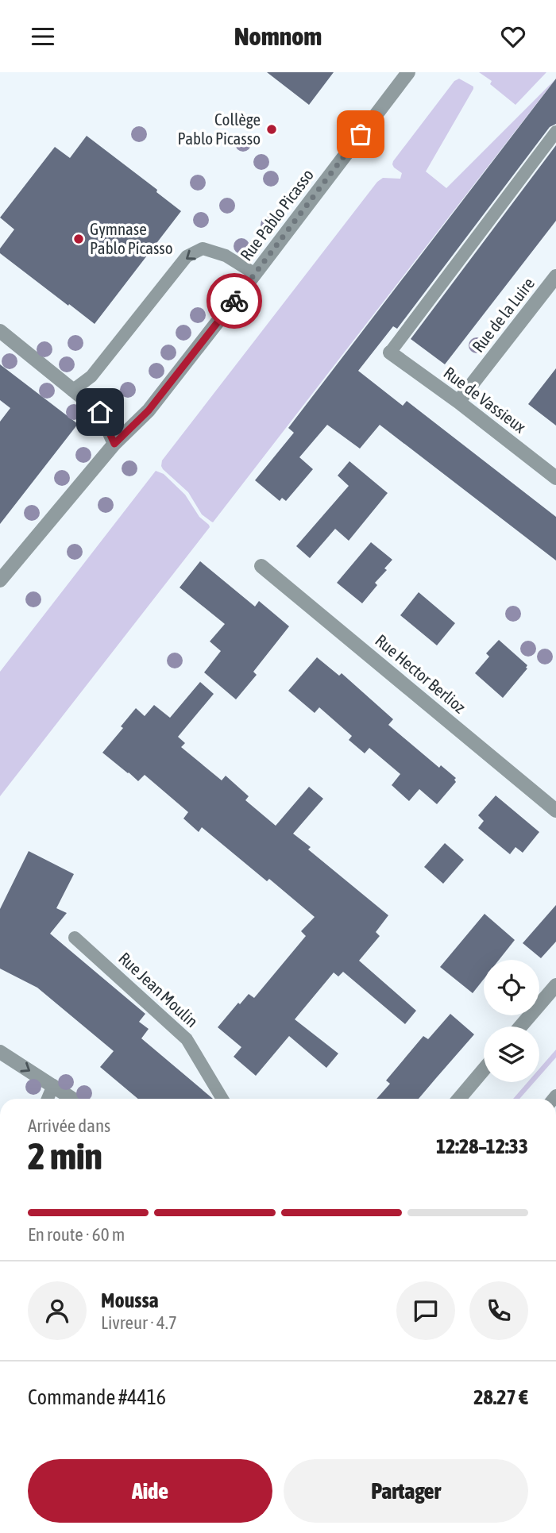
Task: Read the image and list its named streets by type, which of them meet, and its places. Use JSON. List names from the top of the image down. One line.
{"streets":{"street":["Rue Pablo Picasso","Rue de la Luire","Rue de Vassieux","Rue Hector Berlioz"],"lane":["Rue Jean Moulin"]},"crossings":[["Rue de la Luire","Rue de Vassieux"]],"places":["Collège Pablo Picasso","Gymnase Pablo Picasso"],"page":{"header":"Nomnom","heading":["2 min","Arrivée dans","12:28–12:33"],"panel":["Moussa","Livreur · 4.7","Commande #4416","28.27 €"],"bar":"En route · 60 m","buttons":["Aide","Partager"]}}
